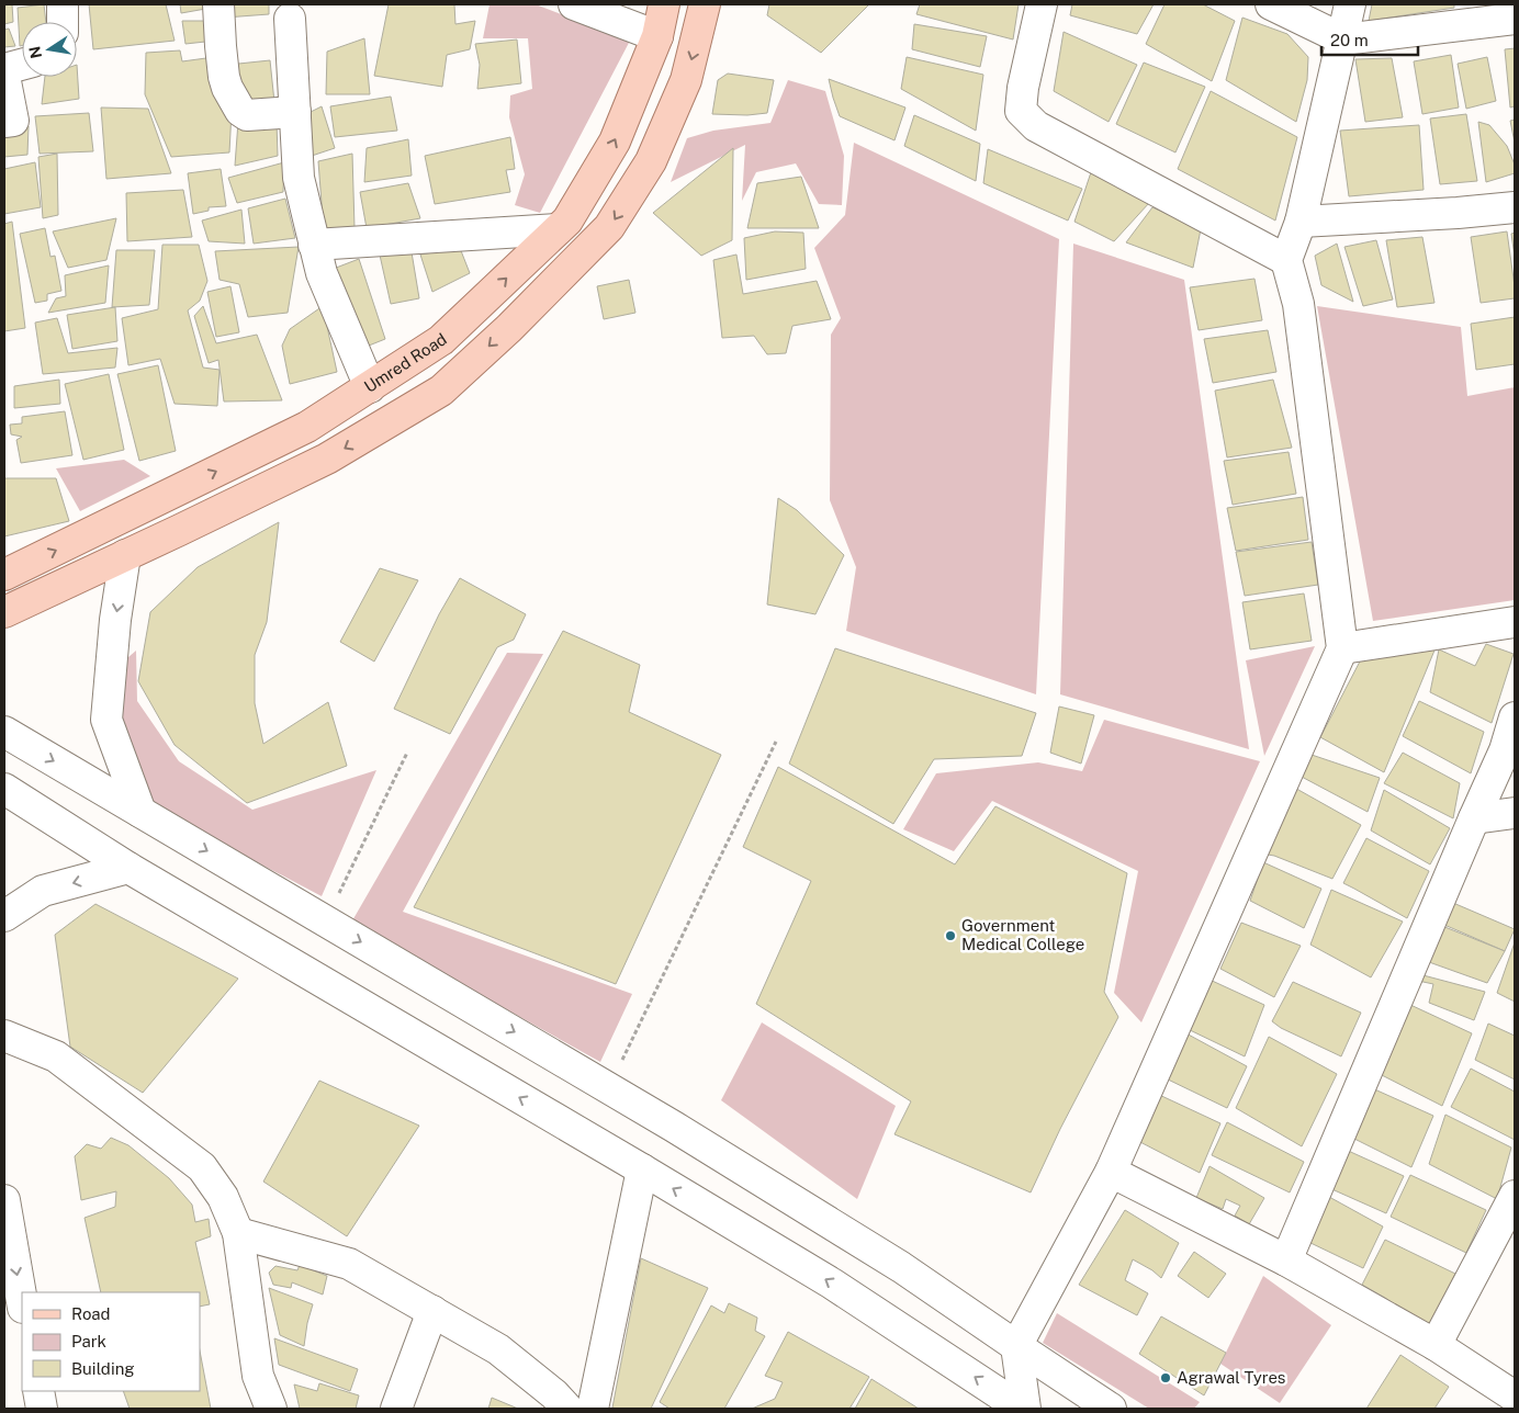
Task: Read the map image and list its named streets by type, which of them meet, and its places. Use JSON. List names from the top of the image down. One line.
{"streets":{"main road":["Umred Road"]},"places":["Government Medical College","Agrawal Tyres"],"legend":["Road","Park","Building"],"scale_bar":"20 m","north":"left"}
